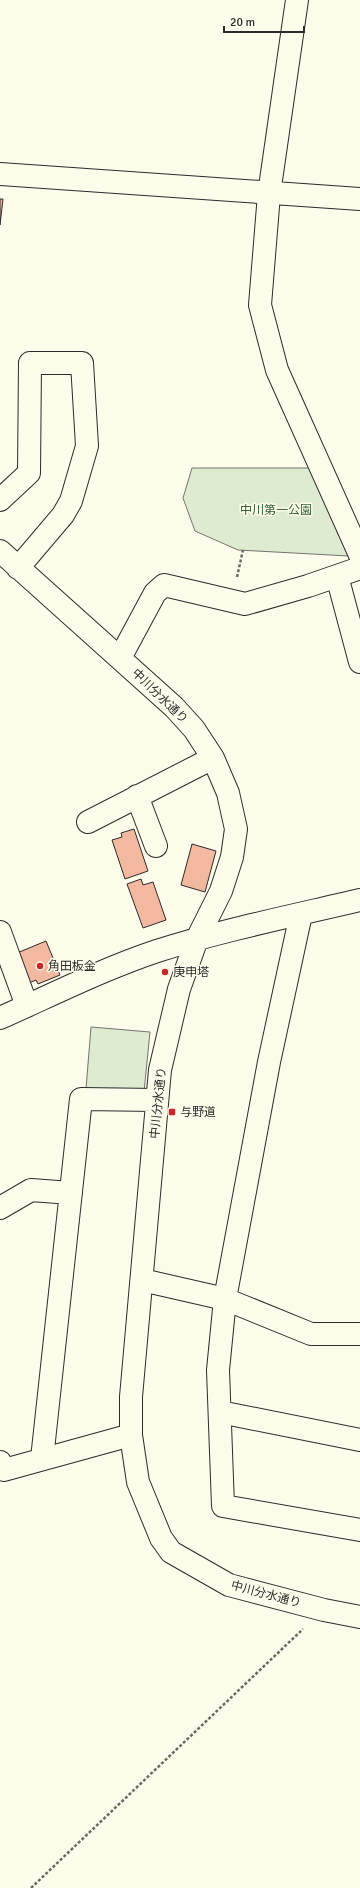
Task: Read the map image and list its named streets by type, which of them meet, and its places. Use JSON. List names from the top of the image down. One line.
{"streets":{"street":["中川分水通り"]},"parks":["中川第一公園"],"places":{"other":["角田板金","庚申塔"],"transit":["与野道"]},"scale_bar":"20 m"}
